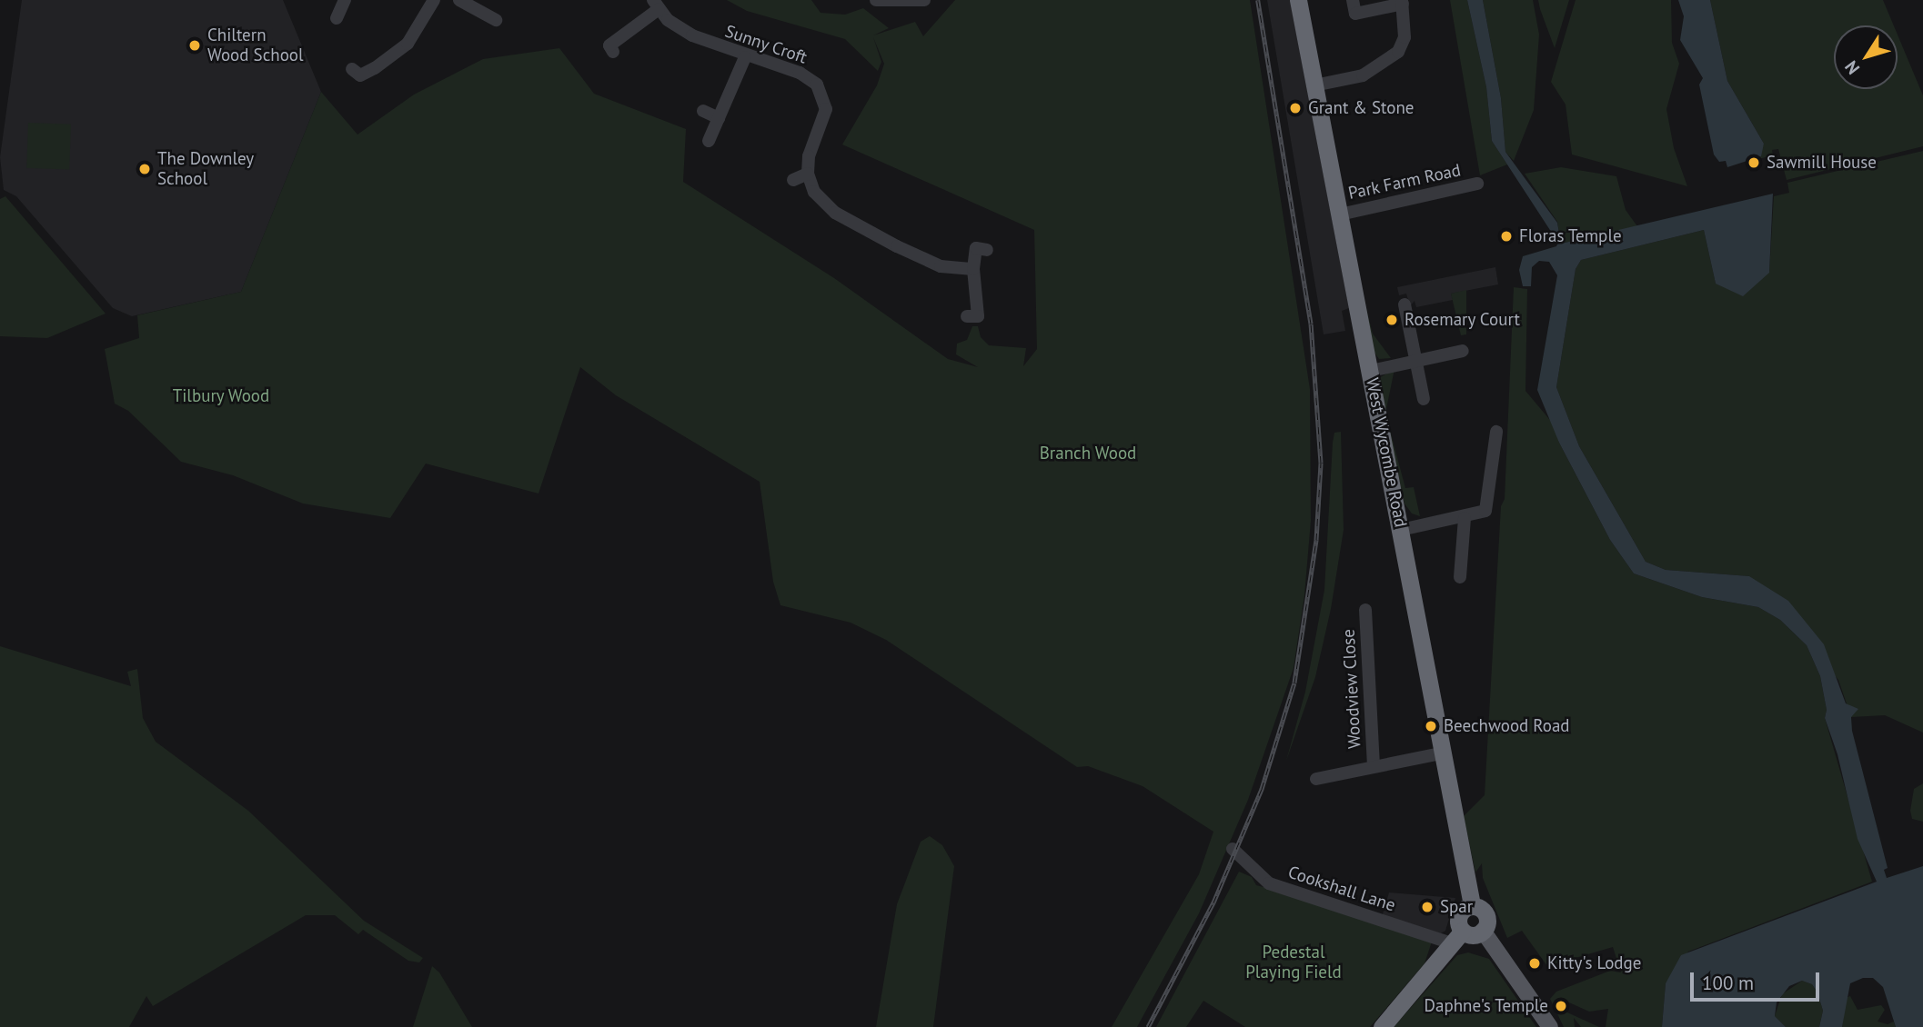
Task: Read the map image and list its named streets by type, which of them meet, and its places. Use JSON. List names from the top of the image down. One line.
{"streets":{"highway":["West Wycombe Road"],"street":["Sunny Croft","Park Farm Road","Woodview Close","Cookshall Lane"]},"crossings":[["Park Farm Road","West Wycombe Road"]],"parks":["Tilbury Wood","Branch Wood","Pedestal Playing Field"],"places":["Chiltern Wood School","Grant & Stone","Sawmill House","The Downley School","Floras Temple","Rosemary Court","Beechwood Road","Spar","Kitty's Lodge","Daphne's Temple"],"scale_bar":"100 m","north":"bottom left"}
